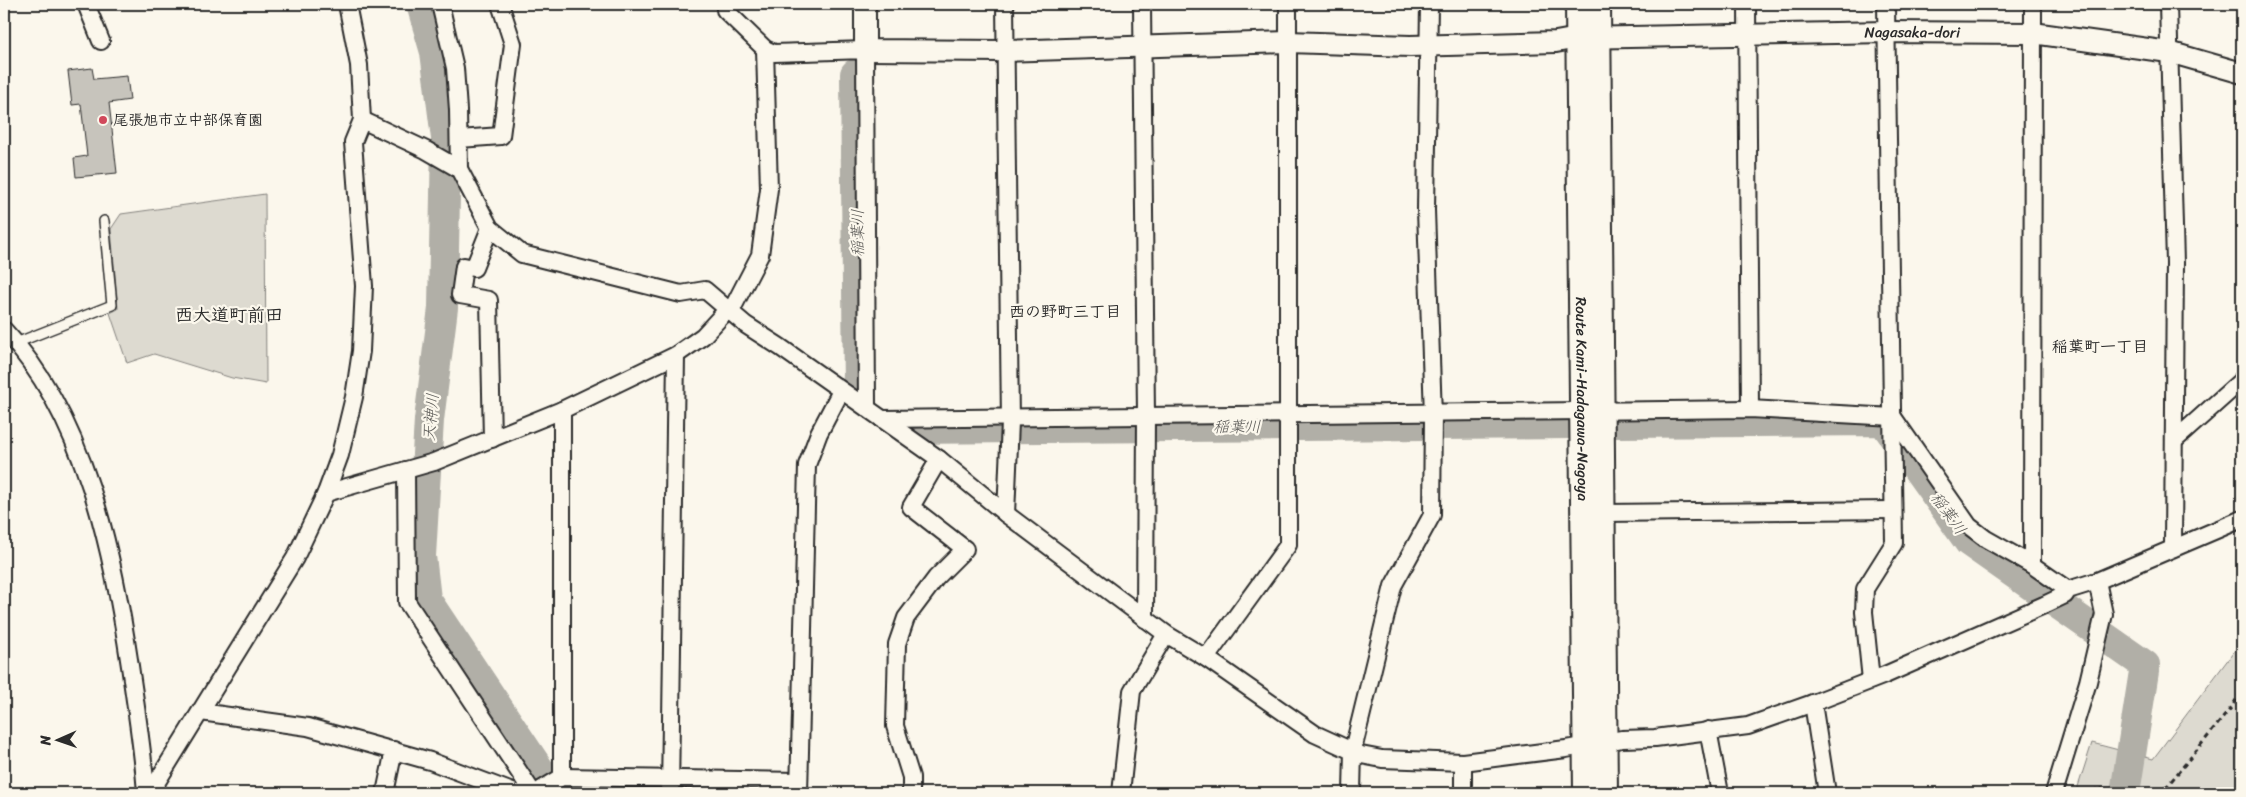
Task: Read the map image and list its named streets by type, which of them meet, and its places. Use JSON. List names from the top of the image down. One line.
{"streets":{"main road":["Route Kami-Hadagawa-Nagoya"],"street":["Nagasaka-dori"]},"crossings":[["Nagasaka-dori","Route Kami-Hadagawa-Nagoya"]],"districts":["西の野町三丁目","西大道町前田","稲葉町一丁目"],"water":["稲葉川","天神川"],"places":["尾張旭市立中部保育園"],"north":"left"}
